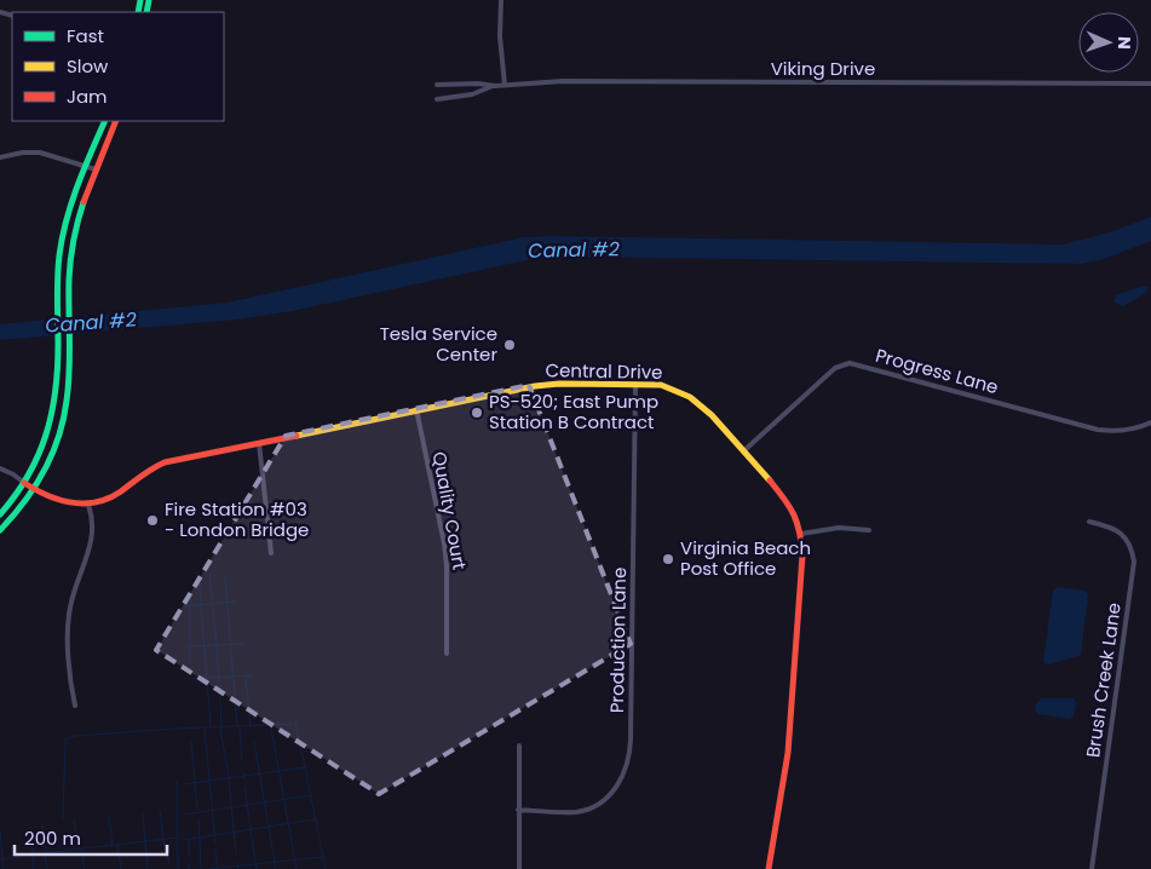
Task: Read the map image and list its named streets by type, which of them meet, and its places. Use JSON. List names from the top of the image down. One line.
{"streets":{"street":["Viking Drive","Central Drive","Progress Lane","Quality Court","Production Lane","Brush Creek Lane"]},"crossings":[["Central Drive","Progress Lane"],["Central Drive","Quality Court"],["Central Drive","Production Lane"]],"water":["Canal #2"],"places":["Tesla Service Center","PS-520; East Pump Station B Contract","Fire Station #03 - London Bridge","Virginia Beach Post Office"],"legend":["Fast","Slow","Jam"],"scale_bar":"200 m","north":"right"}
